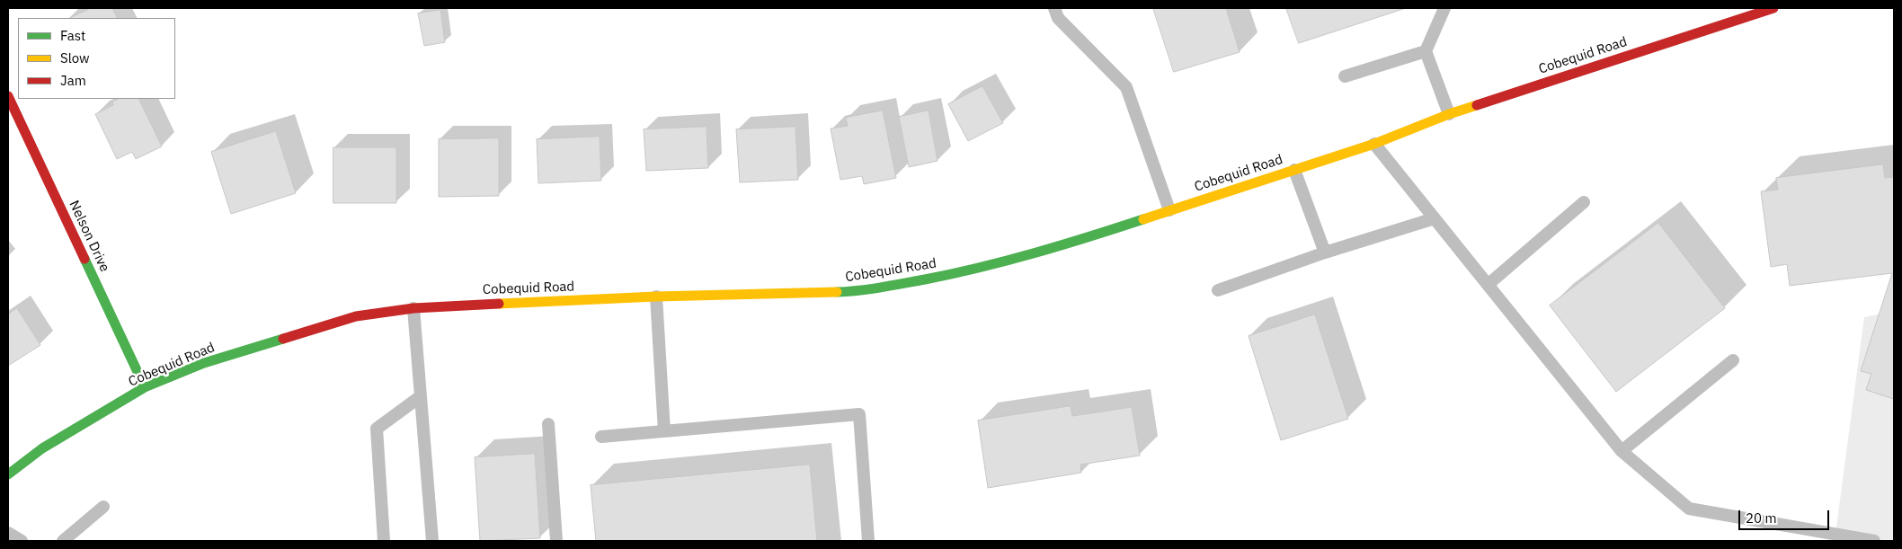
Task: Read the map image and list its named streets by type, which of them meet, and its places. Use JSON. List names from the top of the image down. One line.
{"streets":{"main road":["Cobequid Road","Nelson Drive"]},"crossings":[["Cobequid Road","Nelson Drive"]],"legend":["Fast","Slow","Jam"],"scale_bar":"20 m"}
